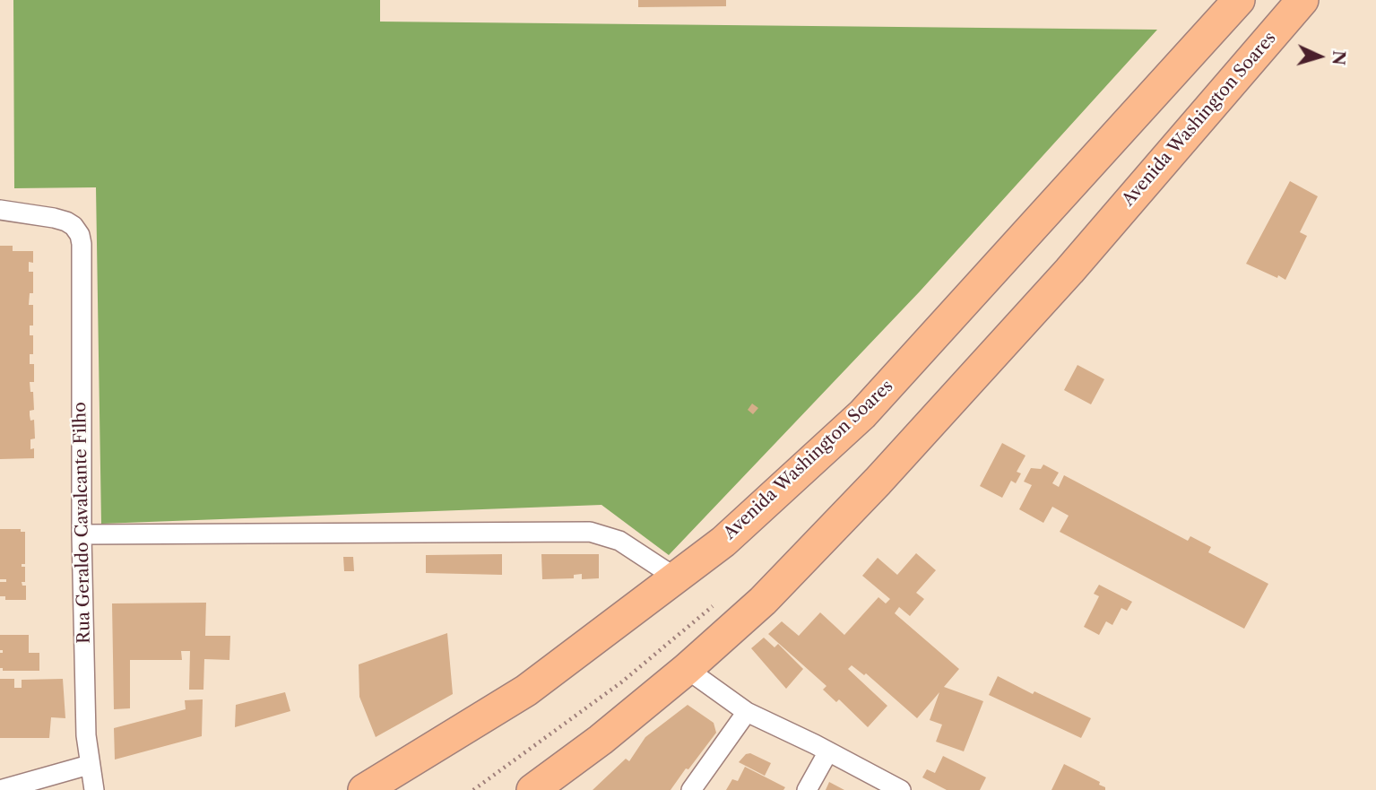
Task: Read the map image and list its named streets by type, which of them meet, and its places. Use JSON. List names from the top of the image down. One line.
{"streets":{"highway":["Avenida Washington Soares"],"street":["Rua Geraldo Cavalcante Filho"]},"north":"right"}
